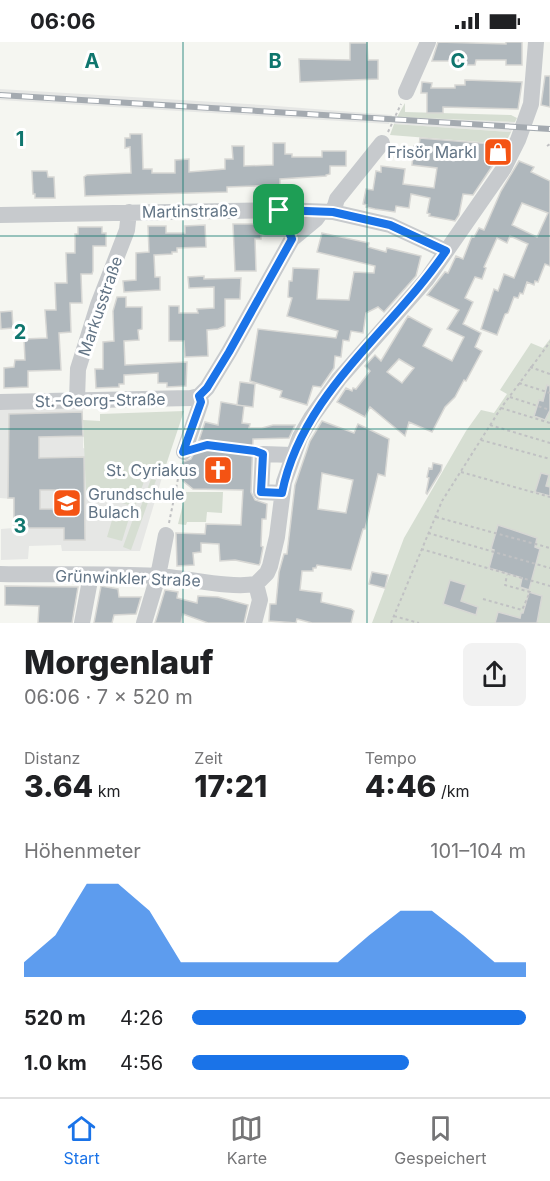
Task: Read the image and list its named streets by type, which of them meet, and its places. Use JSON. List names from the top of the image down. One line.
{"streets":{"street":["Martinstraße","Markusstraße","St.-Georg-Straße","Grünwinkler Straße"]},"crossings":[["Martinstraße","Markusstraße"],["Markusstraße","St.-Georg-Straße"]],"places":{"shop":["Frisör Markl"],"church":["St. Cyriakus"],"school or university":["Grundschule Bulach"]},"page":{"status":"06:06","heading":["Morgenlauf","06:06 · 7 × 520 m"],"stats":[["Distanz","3.64 km"],["Zeit","17:21"],["Tempo","4:46 /km"]],"chart":["Höhenmeter","101–104 m"],"list":[{"name":"520 m","note":"4:26"},{"name":"1.0 km","note":"4:56"}],"tabs":["Start","Karte","Gespeichert"]},"grid":{"columns":["A","B","C"],"rows":["1","2","3"]}}
